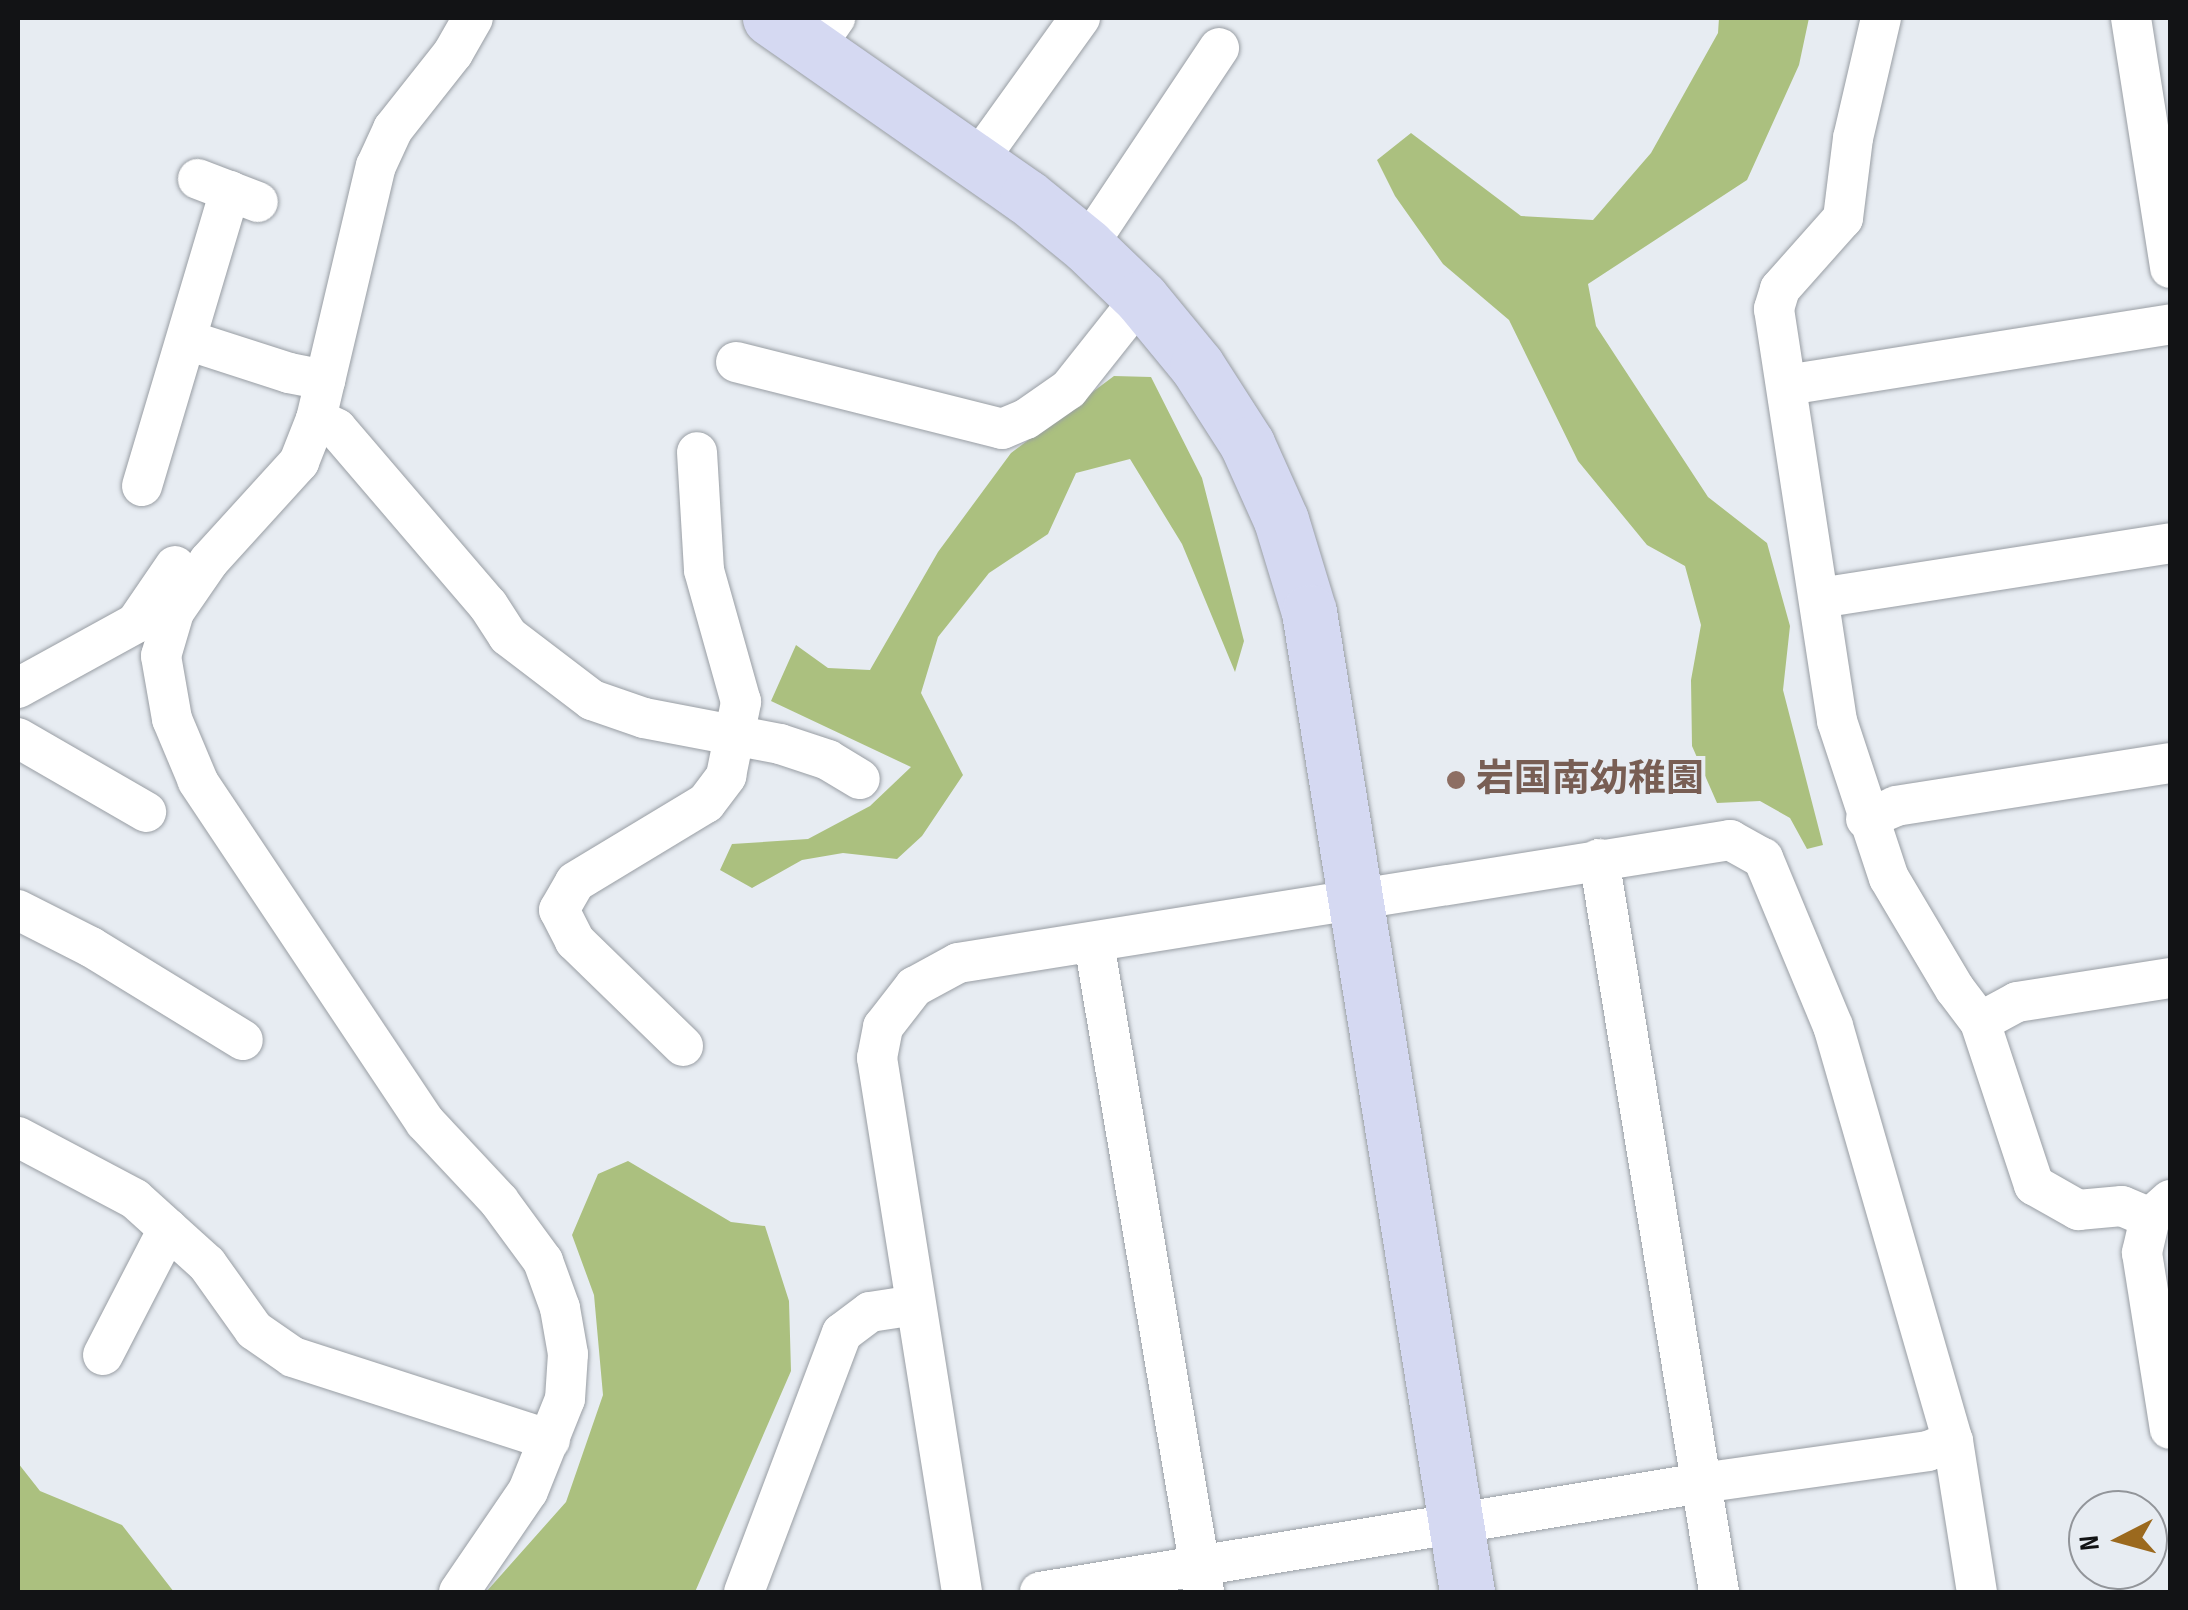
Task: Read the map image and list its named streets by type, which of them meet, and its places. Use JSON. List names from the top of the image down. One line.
{"places":["岩国南幼稚園"],"north":"left"}
